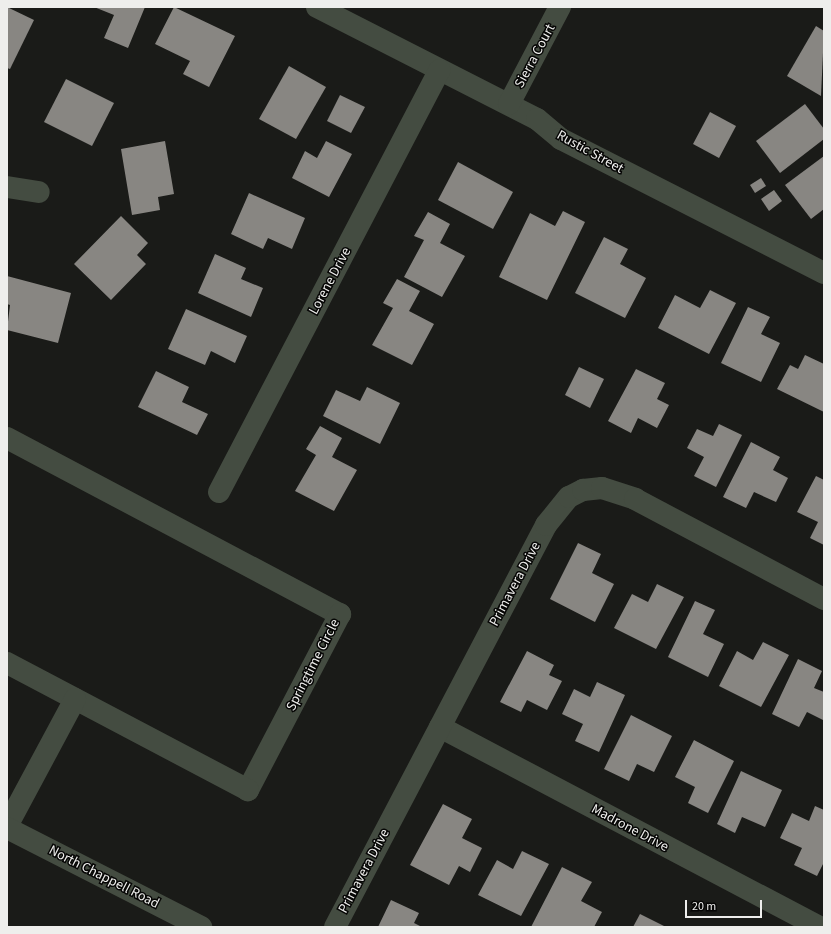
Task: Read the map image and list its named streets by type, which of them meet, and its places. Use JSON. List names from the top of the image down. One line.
{"streets":{"street":["Sierra Court","Rustic Street","Lorene Drive","Primavera Drive","Springtime Circle","Madrone Drive","North Chappell Road"]},"crossings":[["Sierra Court","Rustic Street"],["Rustic Street","Lorene Drive"],["Primavera Drive","Madrone Drive"]],"scale_bar":"20 m"}
